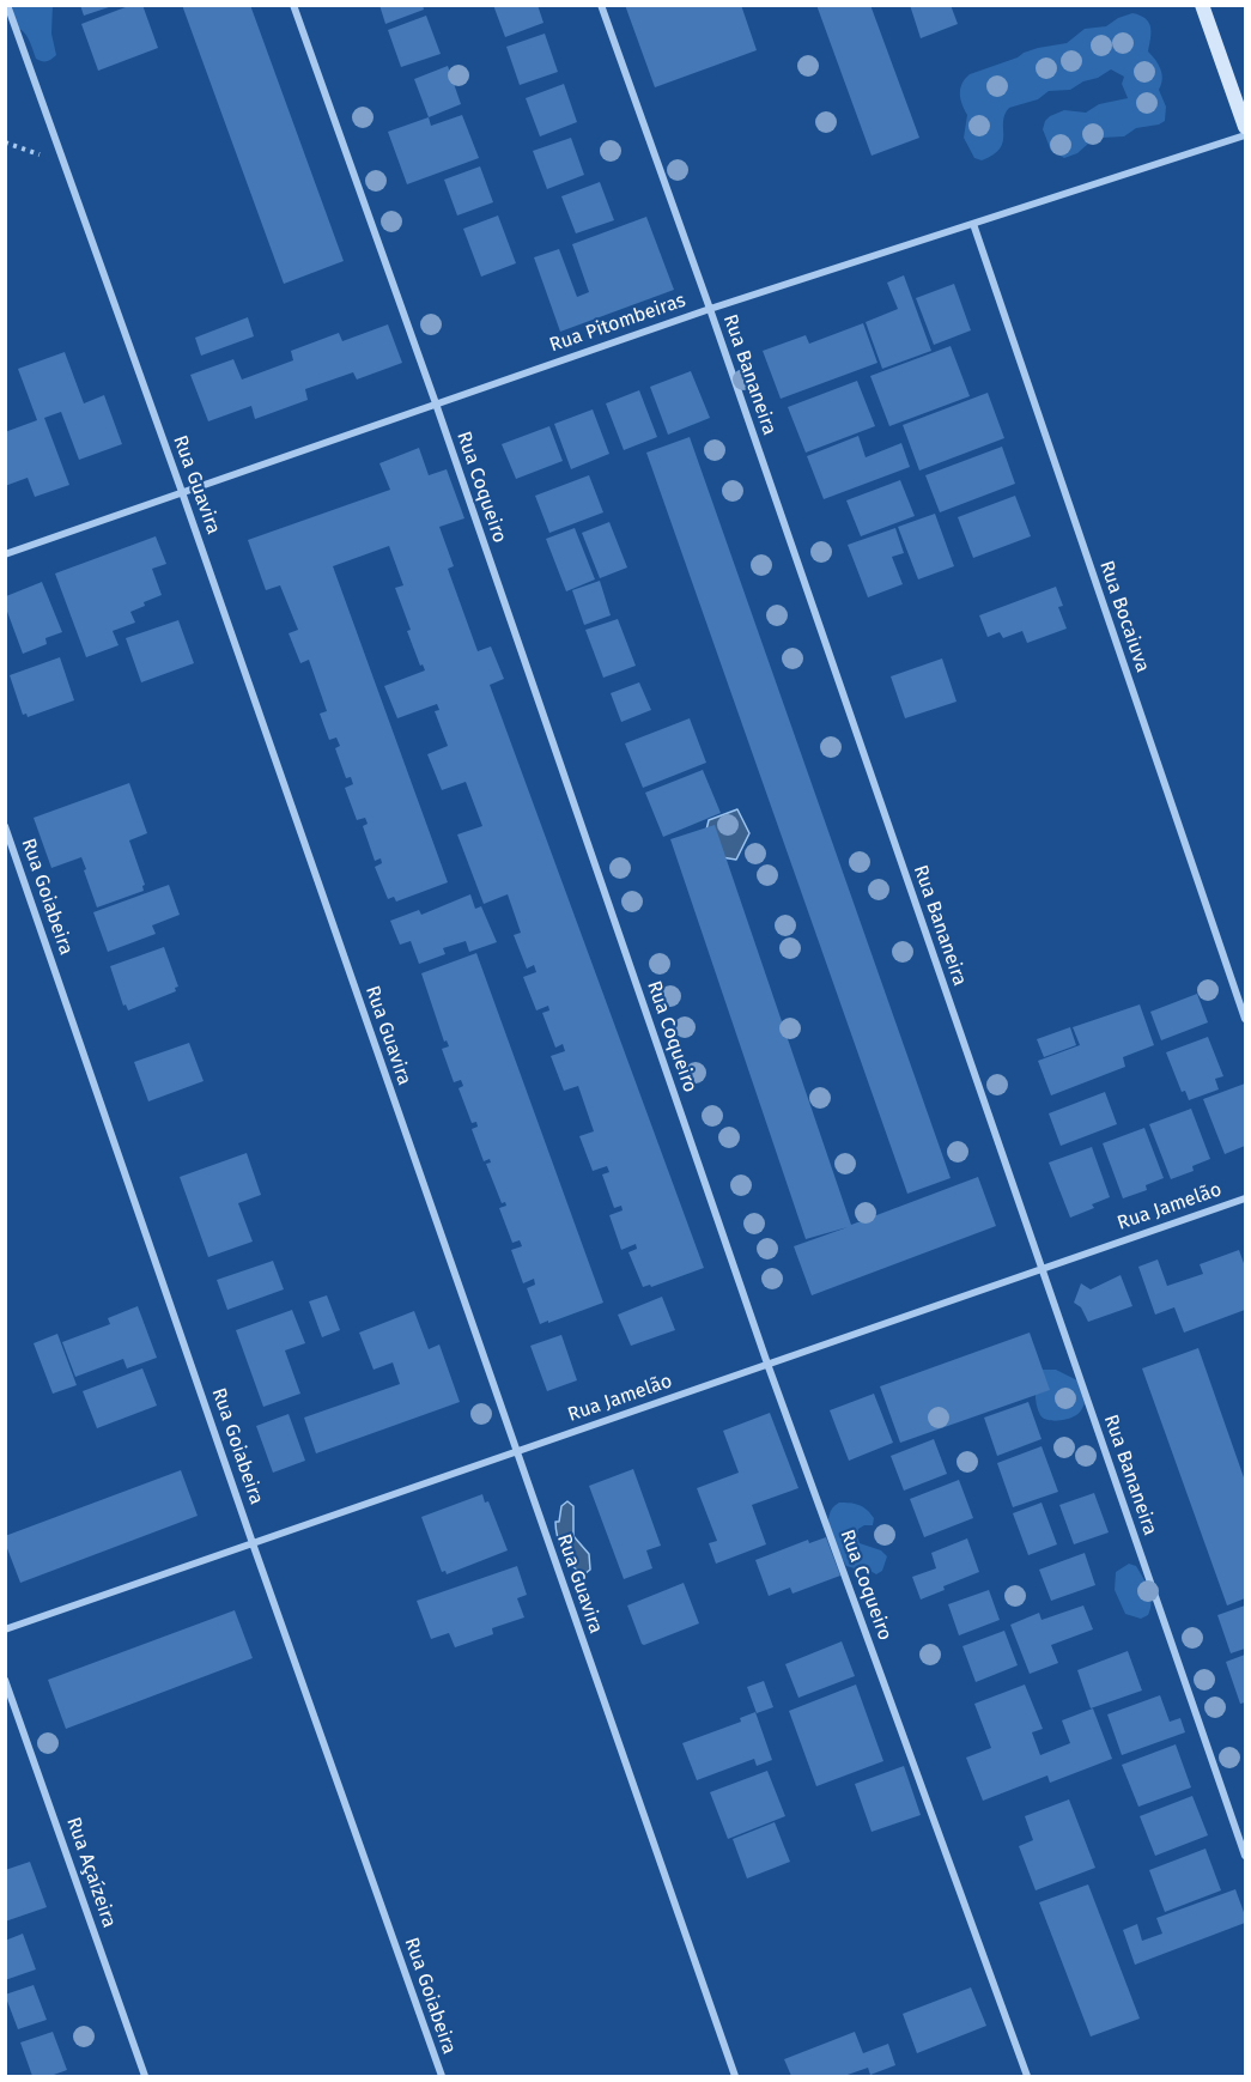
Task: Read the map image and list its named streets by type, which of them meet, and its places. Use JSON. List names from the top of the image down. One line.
{"streets":{"street":["Rua Pitombeiras","Rua Bananeira","Rua Guavira","Rua Coqueiro","Rua Bocaiuva","Rua Goiabeira","Rua Jamelão","Rua Açaízeira"]},"crossings":[["Rua Pitombeiras","Rua Bananeira"],["Rua Pitombeiras","Rua Guavira"],["Rua Pitombeiras","Rua Coqueiro"],["Rua Pitombeiras","Rua Bocaiuva"],["Rua Bananeira","Rua Jamelão"],["Rua Guavira","Rua Jamelão"],["Rua Coqueiro","Rua Jamelão"],["Rua Goiabeira","Rua Jamelão"]]}
